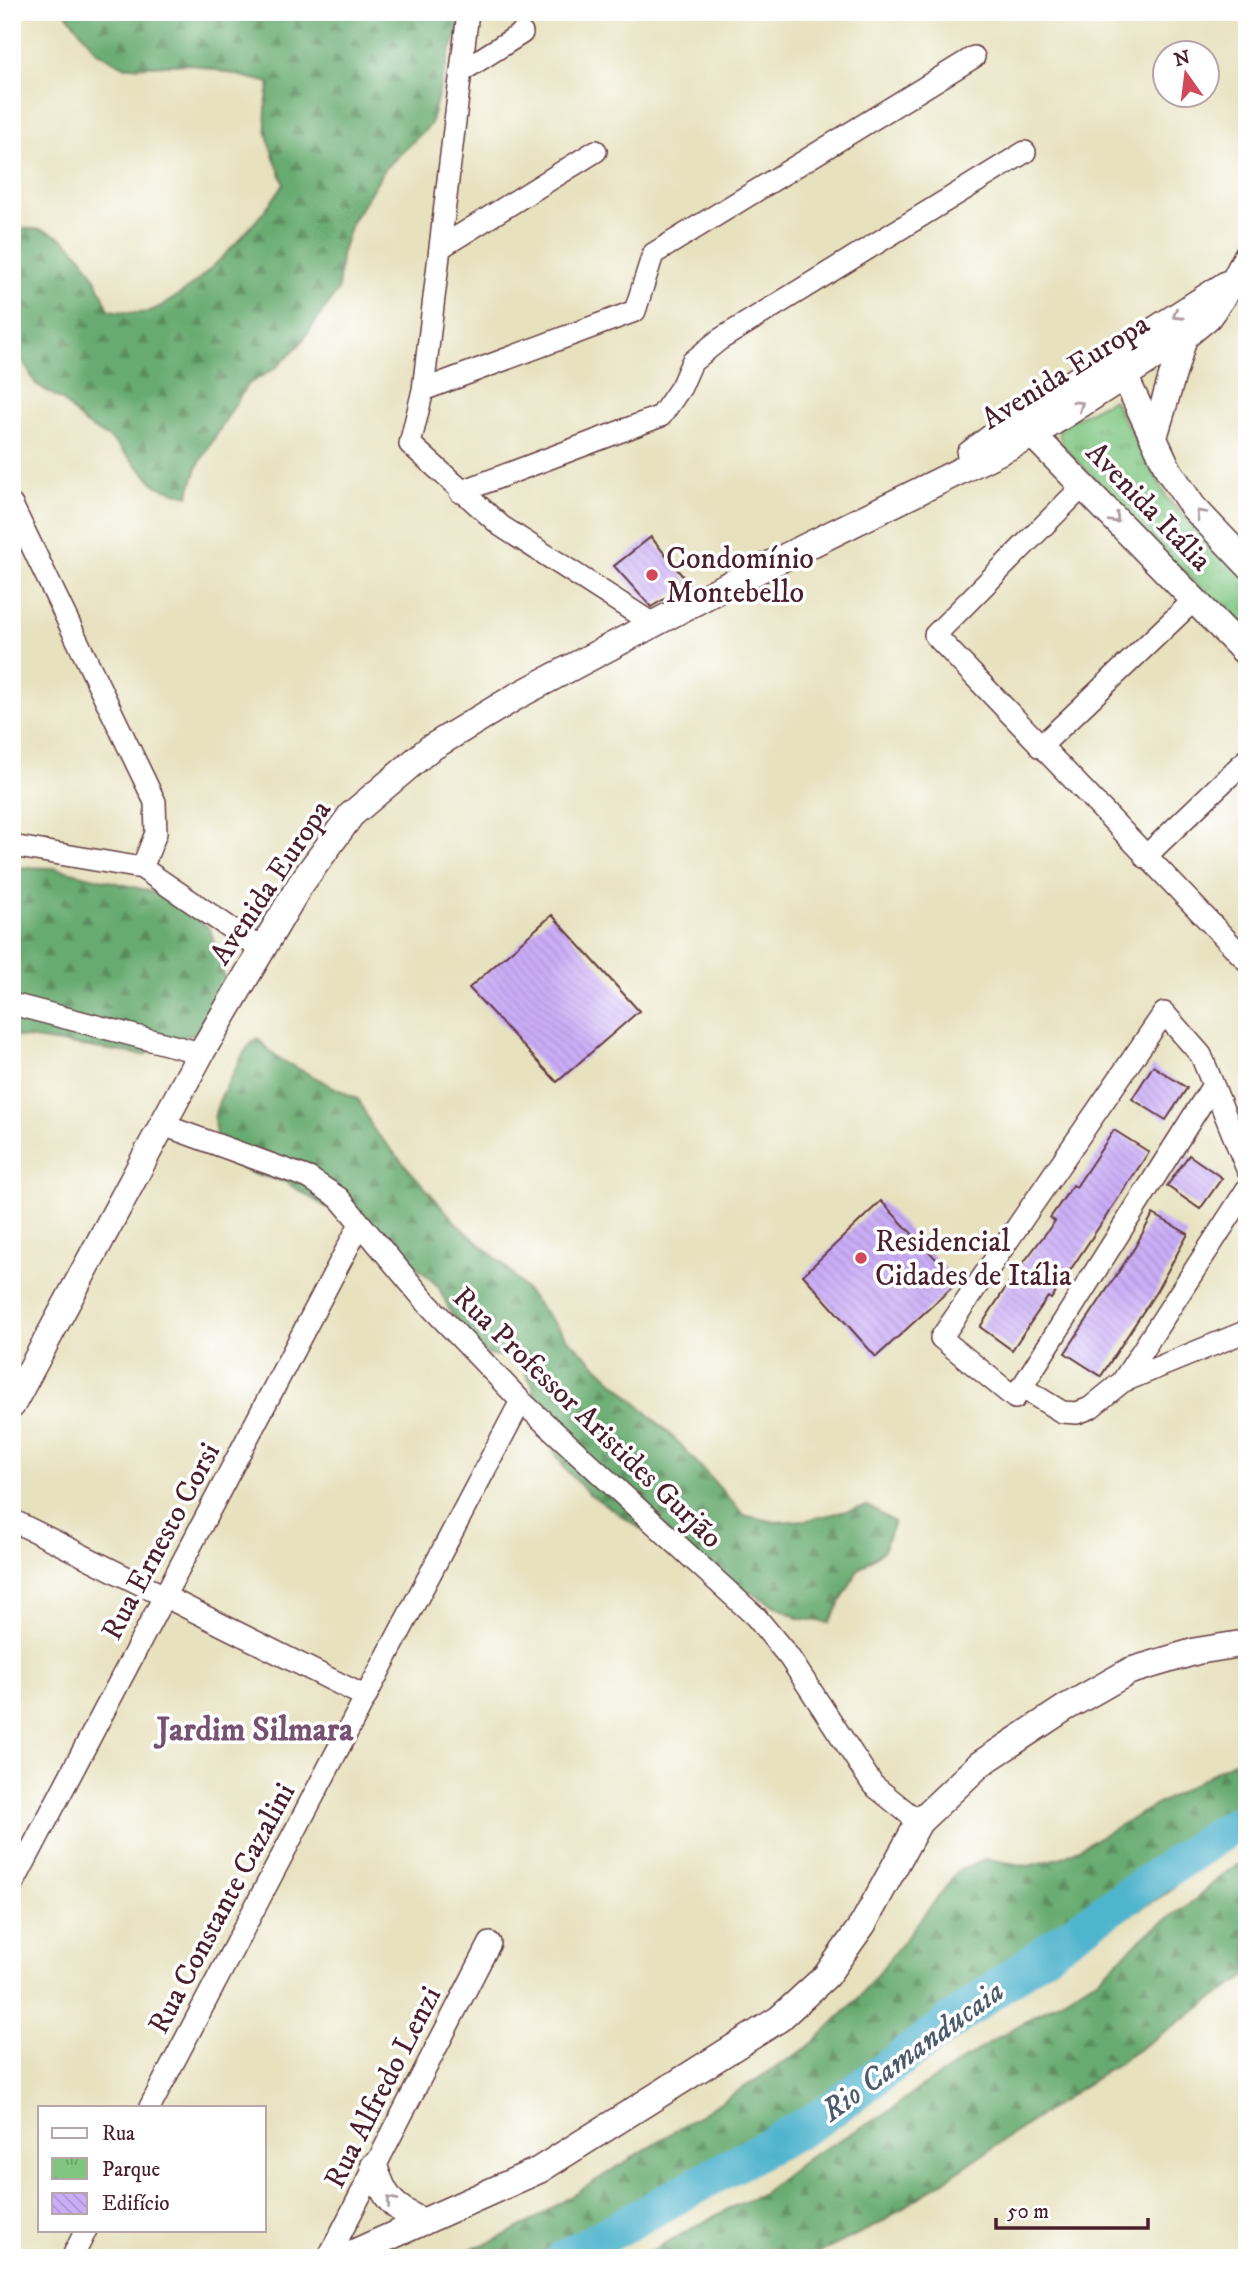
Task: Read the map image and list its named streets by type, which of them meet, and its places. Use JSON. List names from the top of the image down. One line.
{"streets":{"street":["Avenida Europa","Avenida Itália","Rua Professor Aristides Gurjão","Rua Ernesto Corsi","Rua Constante Cazalini","Rua Alfredo Lenzi"]},"crossings":[["Avenida Europa","Avenida Itália"],["Avenida Europa","Rua Professor Aristides Gurjão"],["Rua Professor Aristides Gurjão","Rua Ernesto Corsi"],["Rua Professor Aristides Gurjão","Rua Constante Cazalini"]],"districts":["Jardim Silmara"],"water":["Rio Camanducaia"],"places":["Condomínio Montebello","Residencial Cidades de Itália"],"legend":["Rua","Parque","Edifício"],"scale_bar":"50 m","north":"top"}
